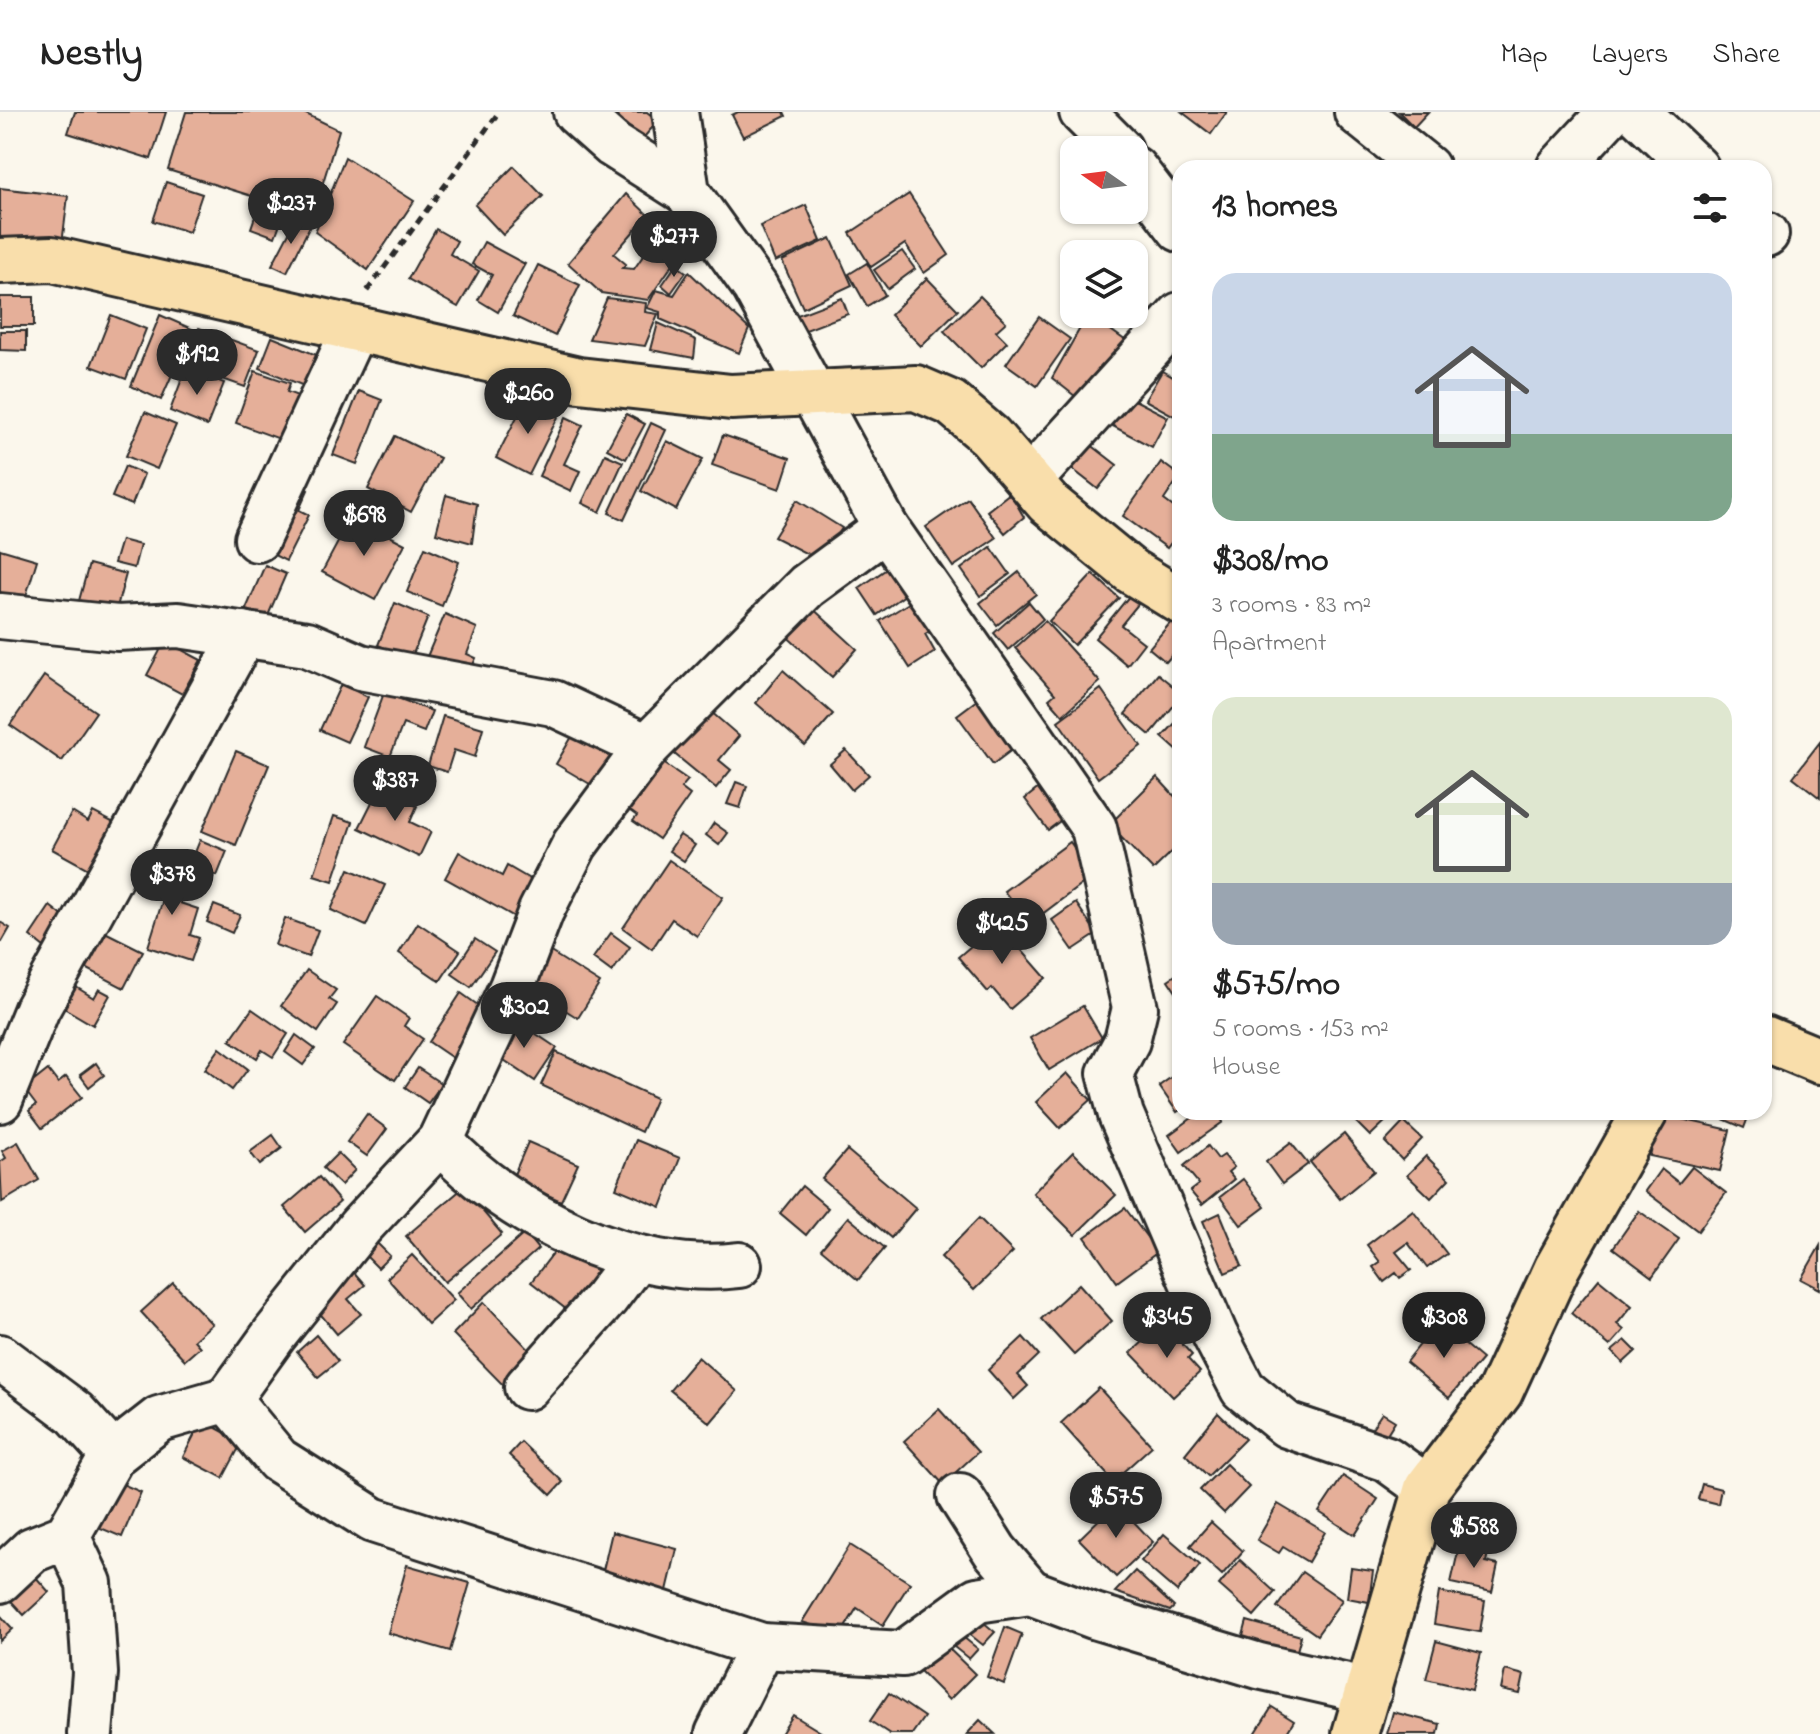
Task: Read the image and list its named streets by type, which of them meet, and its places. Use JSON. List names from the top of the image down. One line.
{"north":"left","page":{"header":"Nestly","nav":["Map","Layers","Share"],"heading":"13 homes","price":["$237","$277","$192","$260","$698","$387","$378","$425","$302","$345","$308","$575","$588"],"list":[{"name":"$308/mo","note":"3 rooms · 83 m² · Apartment"},{"name":"$575/mo","note":"5 rooms · 153 m² · House"}]}}
